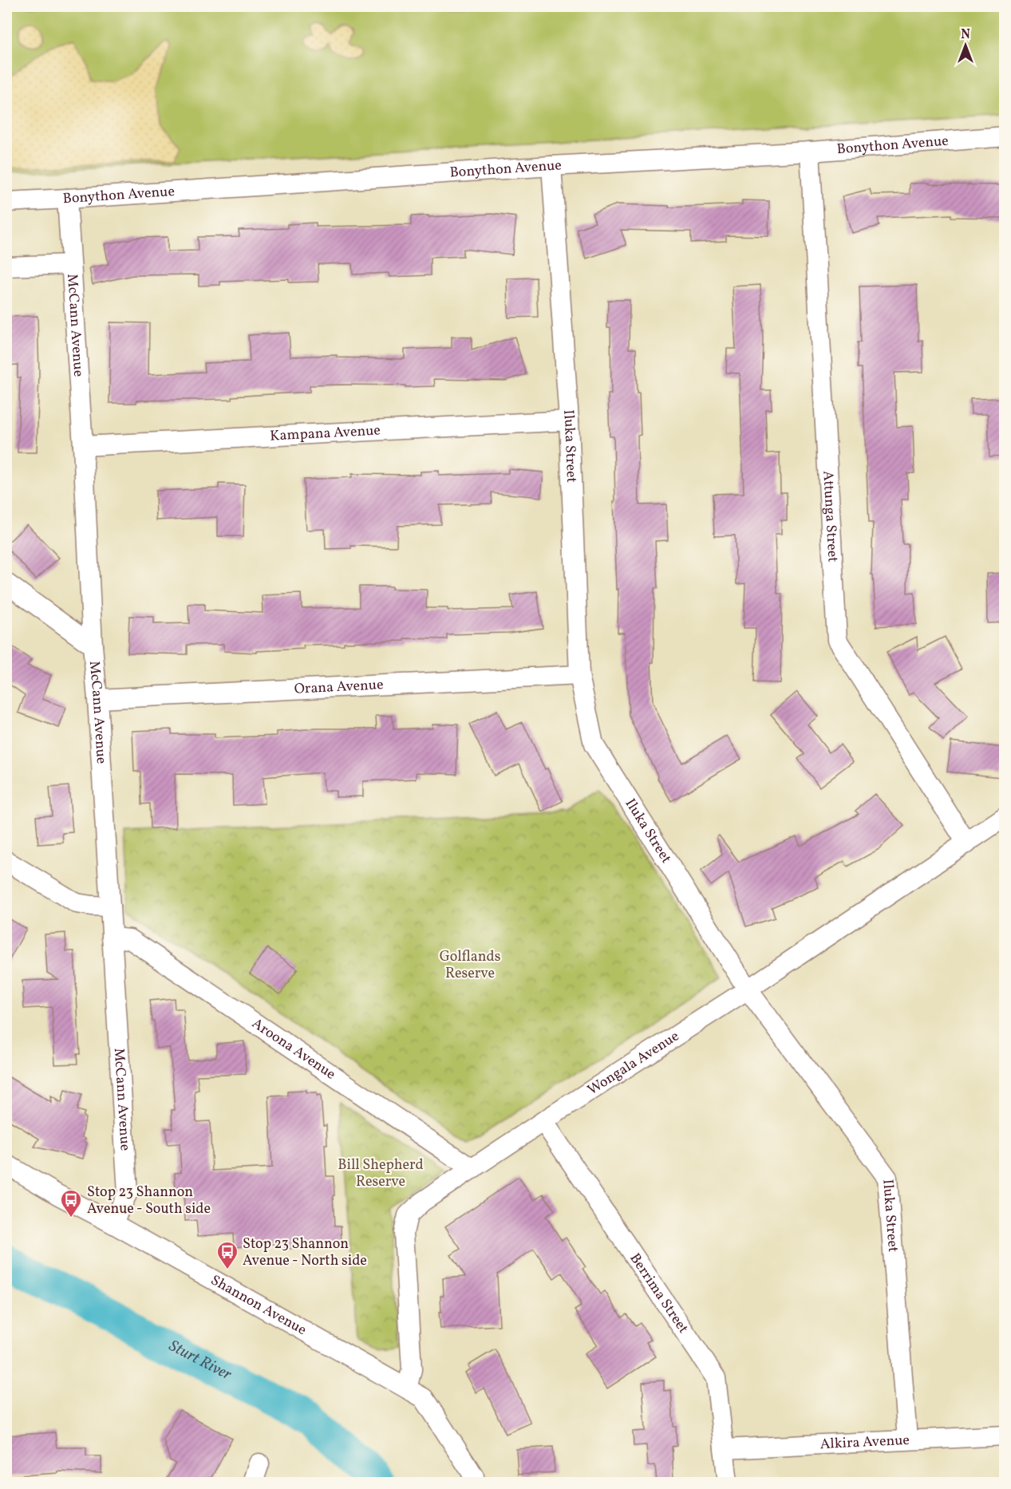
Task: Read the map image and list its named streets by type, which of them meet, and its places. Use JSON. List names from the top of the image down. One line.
{"streets":{"street":["Bonython Avenue","McCann Avenue","Kampana Avenue","Iluka Street","Attunga Street","Orana Avenue","Aroona Avenue","Wongala Avenue","Berrima Street","Shannon Avenue","Alkira Avenue"]},"crossings":[["Bonython Avenue","McCann Avenue"],["Bonython Avenue","Iluka Street"],["Bonython Avenue","Attunga Street"],["McCann Avenue","Kampana Avenue"],["McCann Avenue","Orana Avenue"],["McCann Avenue","Aroona Avenue"],["McCann Avenue","Shannon Avenue"],["Kampana Avenue","Iluka Street"],["Iluka Street","Orana Avenue"],["Iluka Street","Wongala Avenue"],["Iluka Street","Alkira Avenue"],["Attunga Street","Wongala Avenue"],["Aroona Avenue","Wongala Avenue"],["Wongala Avenue","Berrima Street"],["Wongala Avenue","Shannon Avenue"],["Berrima Street","Alkira Avenue"]],"water":["Sturt River"],"parks":["Golflands Reserve","Bill Shepherd Reserve"],"places":{"bus stop":["Stop 23 Shannon Avenue - South side","Stop 23 Shannon Avenue - North side"]},"north":"top"}
